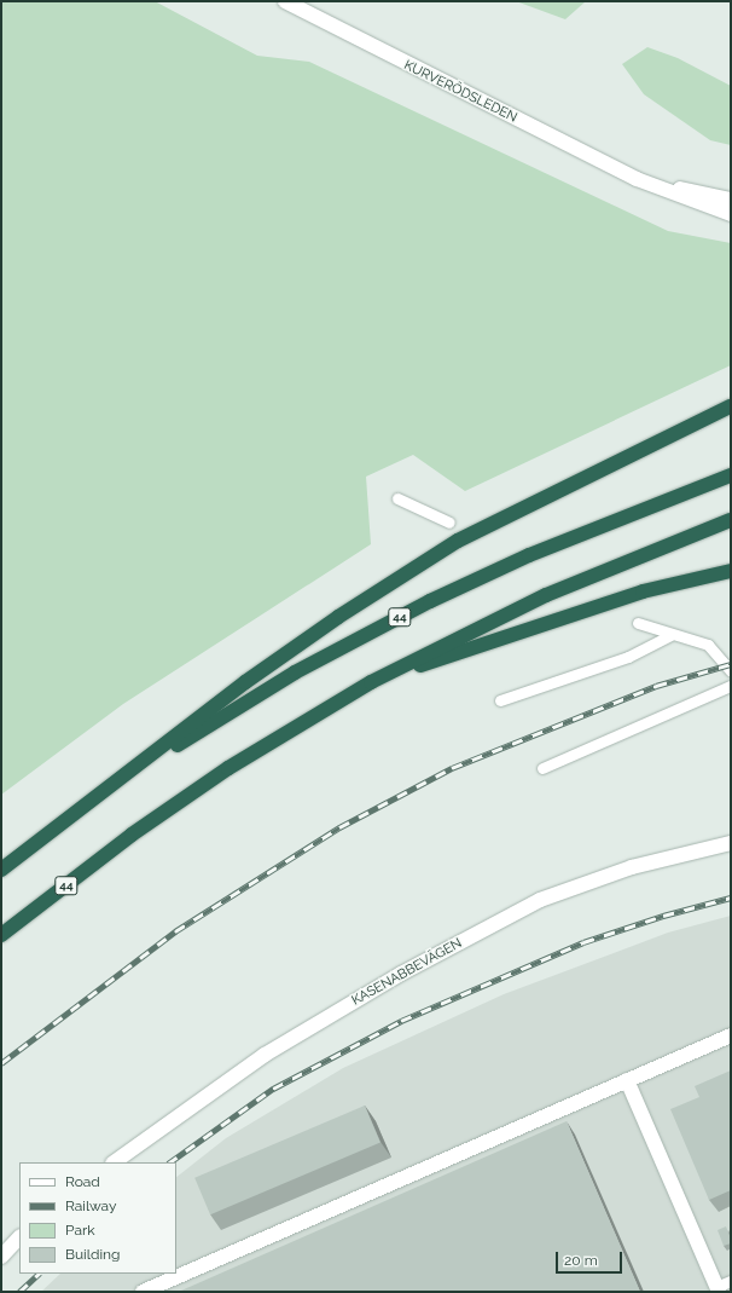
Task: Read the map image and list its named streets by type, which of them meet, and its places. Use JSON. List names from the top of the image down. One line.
{"streets":{"highway":["44"],"street":["KURVERÖDSLEDEN","KASENABBEVÄGEN"]},"legend":["Road","Railway","Park","Building"],"scale_bar":"20 m"}
